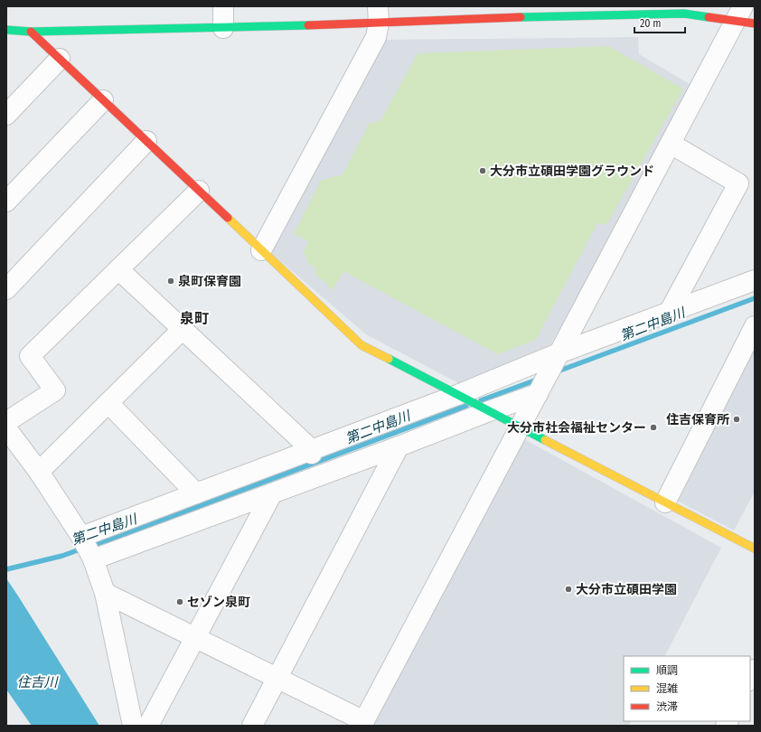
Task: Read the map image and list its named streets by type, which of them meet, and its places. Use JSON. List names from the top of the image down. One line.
{"districts":["泉町"],"water":["第二中島川","住吉川"],"places":["大分市立碩田学園グラウンド","泉町保育園","住吉保育所","大分市社会福祉センター","大分市立碩田学園","セゾン泉町"],"legend":["順調","混雑","渋滞"],"scale_bar":"20 m"}
